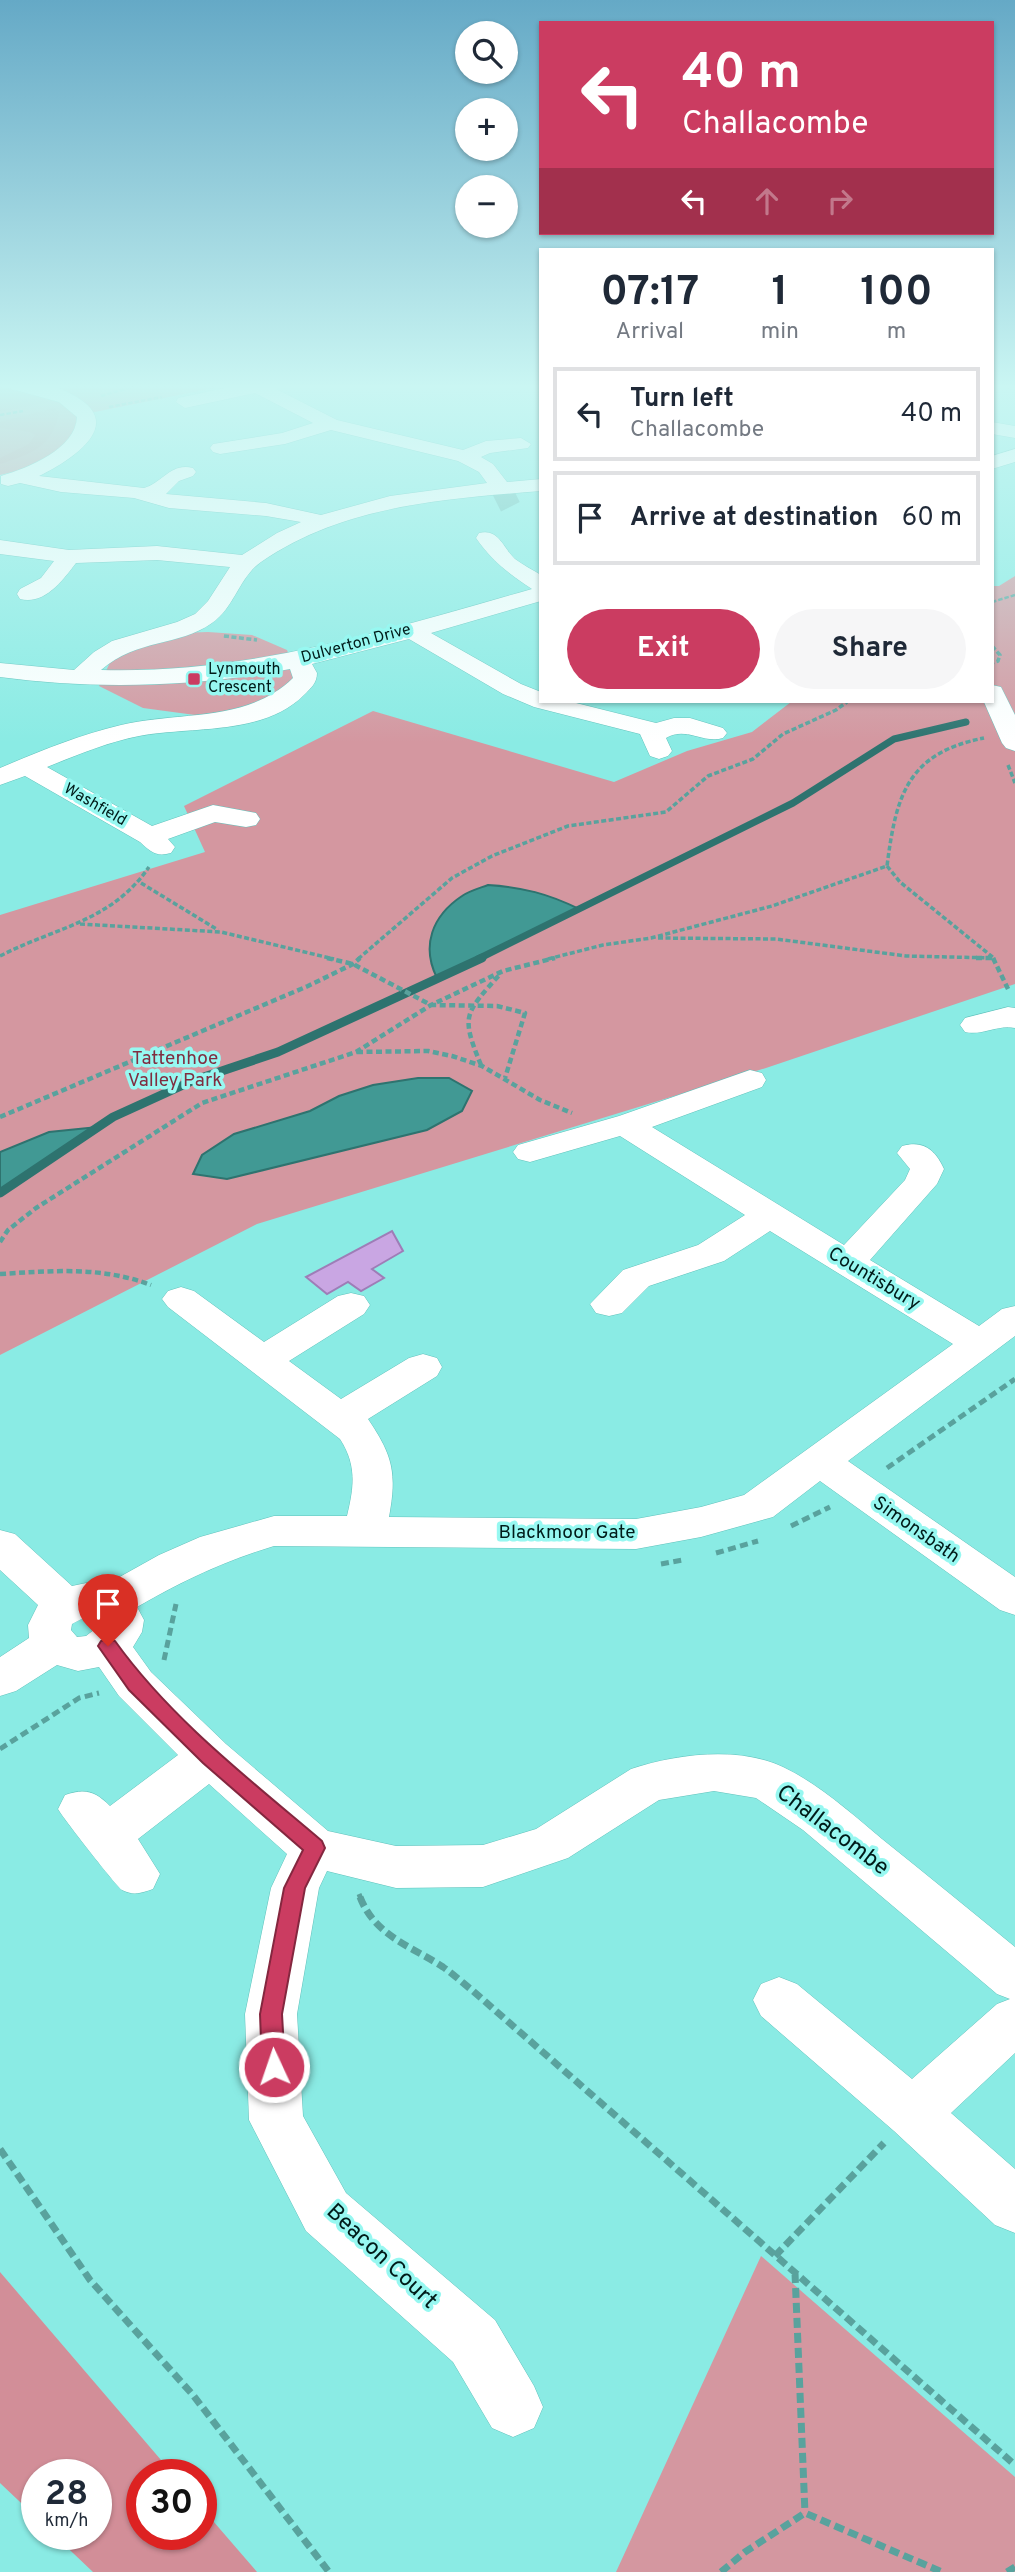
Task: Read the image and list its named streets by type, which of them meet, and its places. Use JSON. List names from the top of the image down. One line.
{"streets":{"street":["Dulverton Drive","Washfield","Countisbury","Simonsbath","Blackmoor Gate","Challacombe","Beacon Court"]},"crossings":[["Countisbury","Blackmoor Gate"],["Simonsbath","Blackmoor Gate"],["Blackmoor Gate","Challacombe"],["Challacombe","Beacon Court"]],"parks":["Tattenhoe Valley Park"],"places":{"transit":["Lynmouth Crescent"]},"page":{"map_buttons":["+","−"],"turn":["40 m","Challacombe"],"eta":["07:17","Arrival","1","min","100","m"],"list":[{"name":"Turn left","note":"Challacombe","value":"40 m"},{"name":"Arrive at destination","value":"60 m"}],"buttons":["Exit","Share"],"speed":"28 km/h","limit":"30"}}
